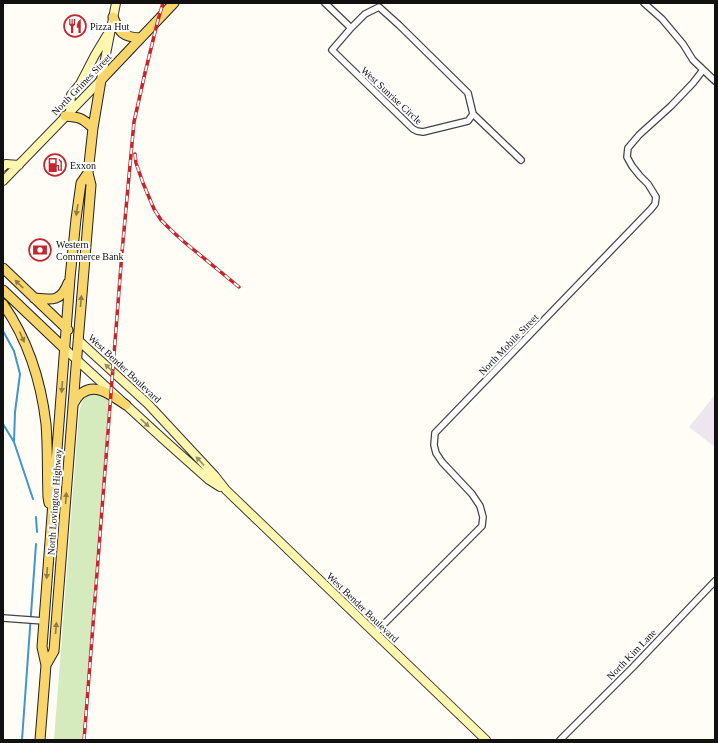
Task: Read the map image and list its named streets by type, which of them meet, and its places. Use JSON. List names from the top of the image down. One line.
{"streets":{"main road":["North Grimes Street","West Bender Boulevard","North Lovington Highway"],"street":["West Sunrise Circle","North Mobile Street","North Kim Lane"]},"crossings":[["North Mobile Street","West Bender Boulevard"],["West Bender Boulevard","North Lovington Highway"]],"places":{"restaurant":["Pizza Hut"],"fuel station":["Exxon"],"bank":["Western Commerce Bank"]}}
